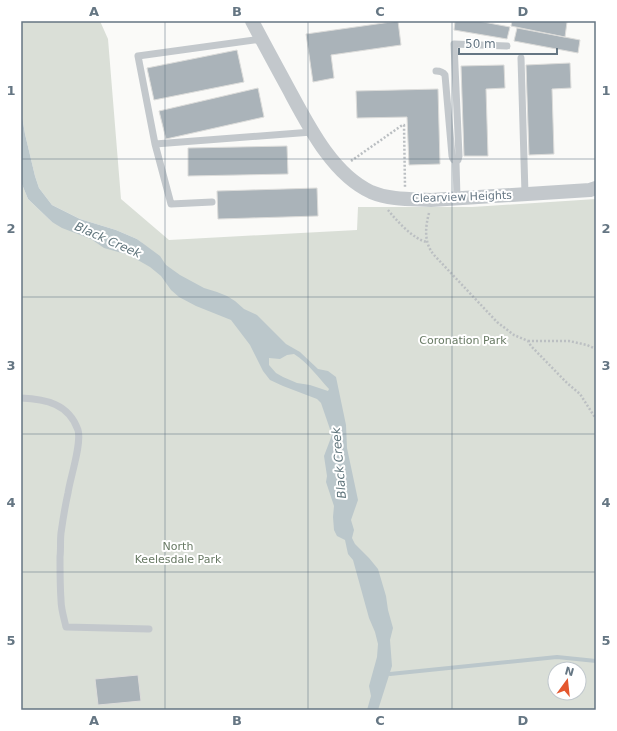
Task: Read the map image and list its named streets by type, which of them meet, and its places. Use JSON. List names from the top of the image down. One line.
{"streets":{"street":["Clearview Heights"]},"water":["Black Creek"],"parks":["Coronation Park","North Keelesdale Park"],"scale_bar":"50 m","north":"top","grid":{"columns":["A","B","C","D"],"rows":["1","2","3","4","5"]}}
